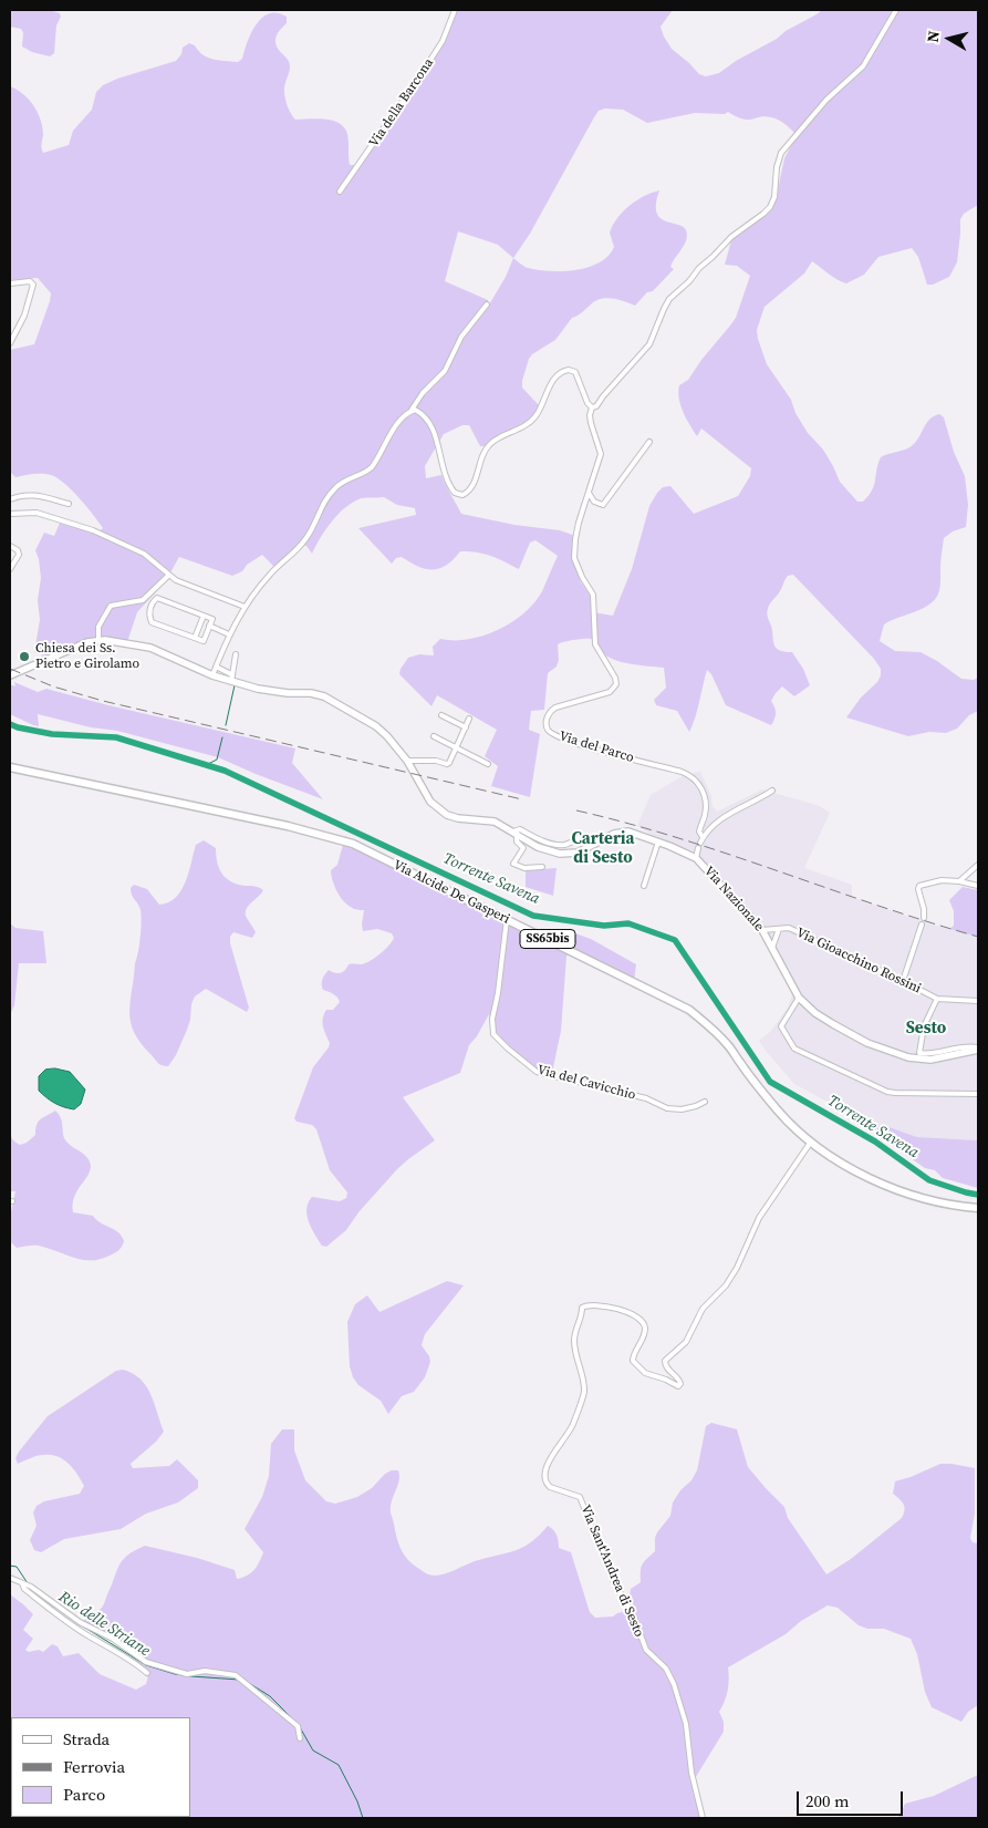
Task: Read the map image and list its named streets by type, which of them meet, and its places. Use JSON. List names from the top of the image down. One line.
{"streets":{"main road":["Via Alcide De Gasperi","Via Nazionale","SS65bis"],"street":["Via della Barcona","Via del Parco","Via Gioacchino Rossini","Via del Cavicchio","Via Sant'Andrea di Sesto"]},"crossings":[["Via Alcide De Gasperi","Via del Cavicchio"],["Via Alcide De Gasperi","Via Sant'Andrea di Sesto"],["Via Nazionale","Via Gioacchino Rossini"]],"districts":["Carteria di Sesto","Sesto"],"water":["Torrente Savena","Rio delle Striane"],"places":["Chiesa dei Ss. Pietro e Girolamo"],"legend":["Strada","Ferrovia","Parco"],"scale_bar":"200 m","north":"left"}
